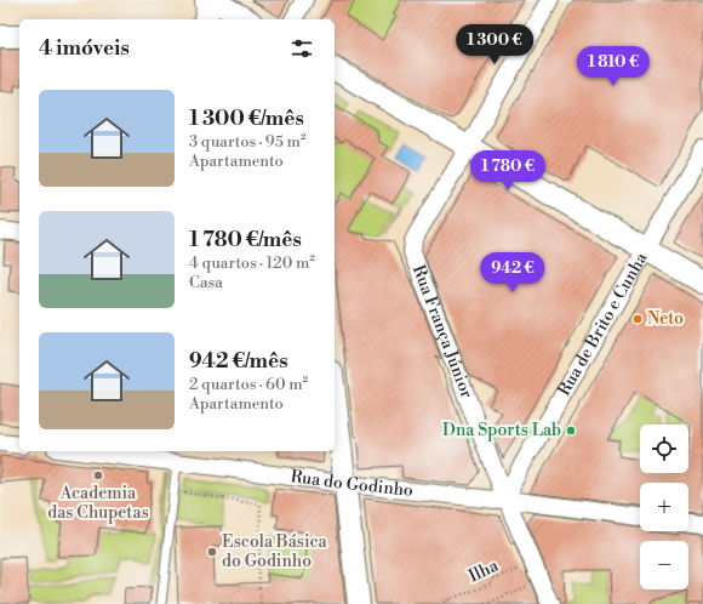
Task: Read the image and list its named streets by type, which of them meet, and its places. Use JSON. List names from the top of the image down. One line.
{"streets":{"street":["Rua de Brito e Cunha","Rua França Júnior","Rua do Godinho"],"path":["Ilha"]},"crossings":[["Rua de Brito e Cunha","Rua França Júnior"],["Rua de Brito e Cunha","Rua do Godinho"],["Rua França Júnior","Rua do Godinho"],["Rua França Júnior","Ilha"]],"places":["Neto","Dna Sports Lab","Academia das Chupetas","Escola Básica do Godinho"],"page":{"heading":"4 imóveis","price":["1 300 €","1 810 €","1 780 €","942 €"],"list":[{"name":"1 300 €/mês","note":"3 quartos · 95 m² · Apartamento"},{"name":"1 780 €/mês","note":"4 quartos · 120 m² · Casa"},{"name":"942 €/mês","note":"2 quartos · 60 m² · Apartamento"}],"map_buttons":["+","−"]}}
